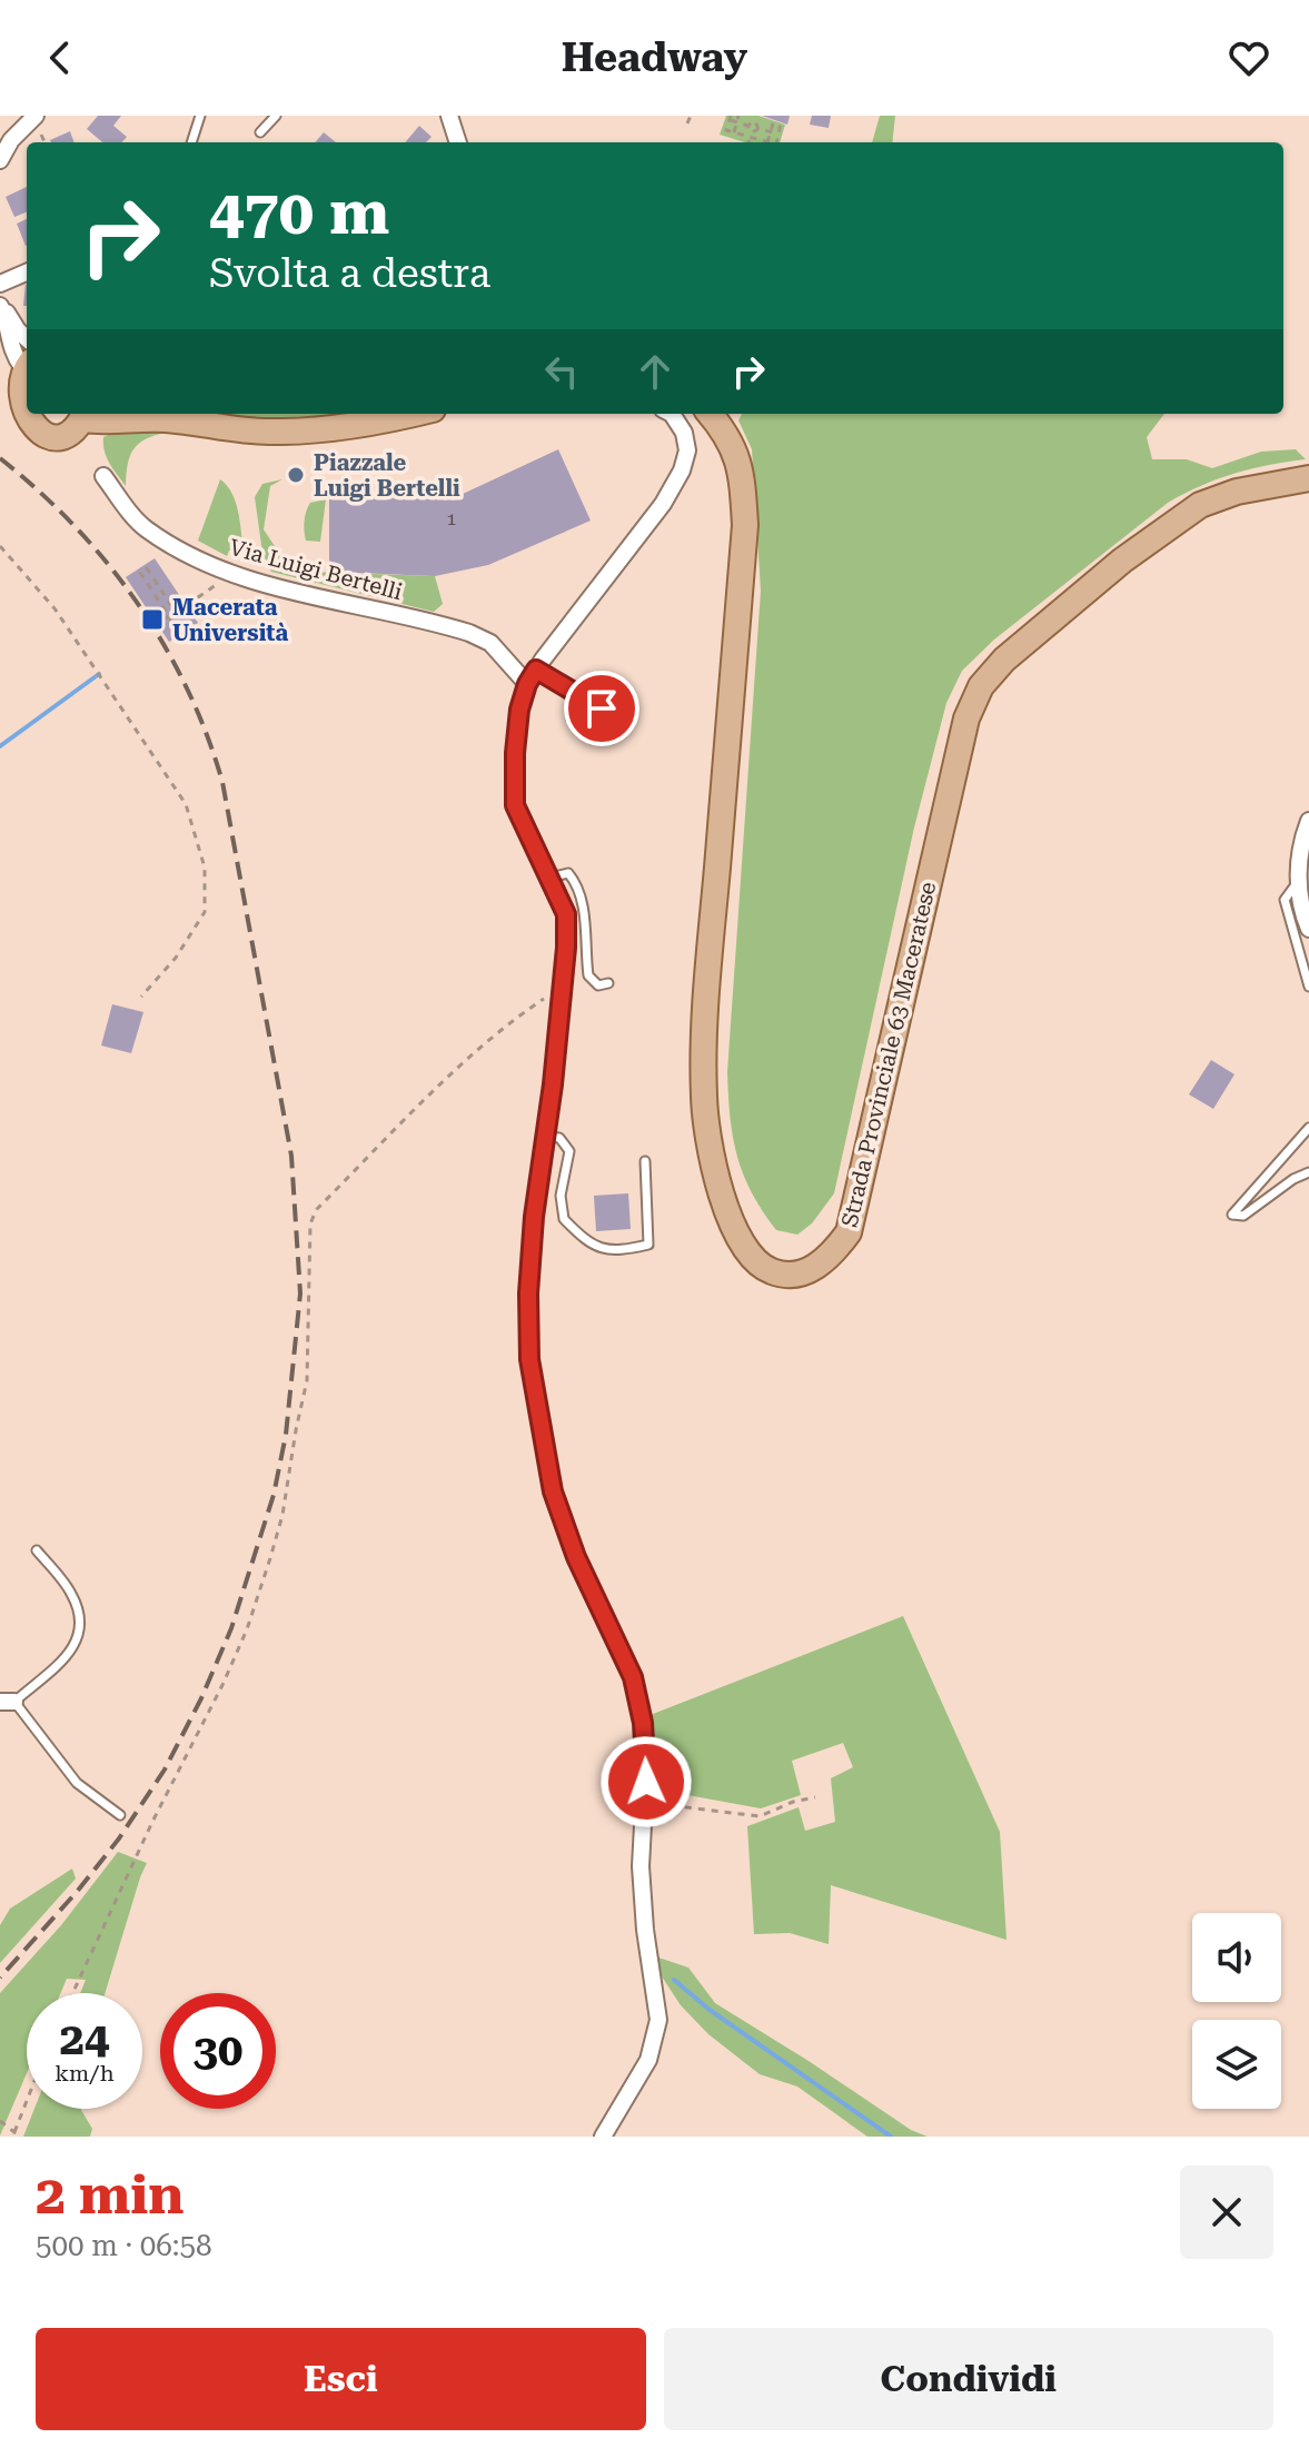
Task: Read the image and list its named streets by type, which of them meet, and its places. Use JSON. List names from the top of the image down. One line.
{"streets":{"main road":["Strada Provinciale 63 Maceratese"],"street":["Via Luigi Bertelli"]},"places":{"other":["Piazzale Luigi Bertelli"],"transit":["Macerata Università"]},"house_numbers":["1"],"page":{"header":"Headway","turn":["470 m","Svolta a destra"],"speed":"24 km/h","limit":"30","heading":["2 min","500 m · 06:58"],"buttons":["Esci","Condividi"]}}
